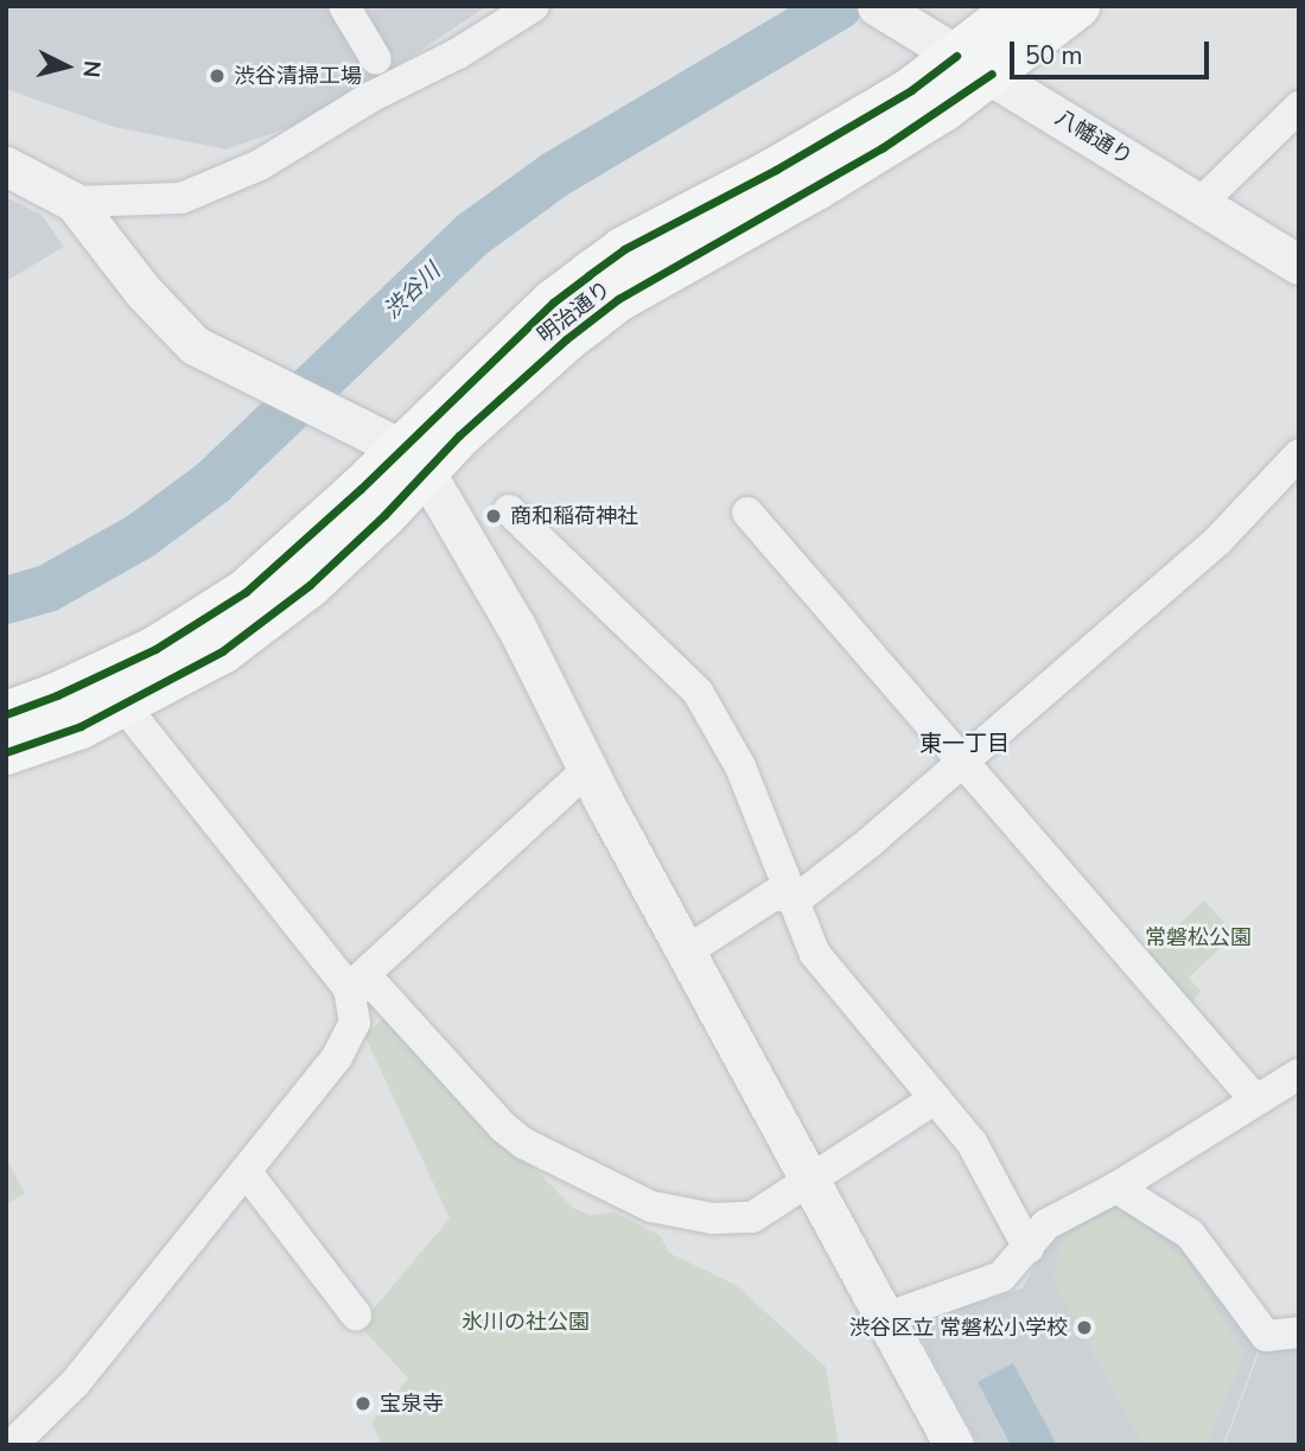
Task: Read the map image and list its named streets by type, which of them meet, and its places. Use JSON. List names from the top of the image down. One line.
{"streets":{"main road":["明治通り"],"street":["八幡通り"]},"crossings":[["八幡通り","明治通り"]],"districts":["東一丁目"],"water":["渋谷川"],"parks":["常磐松公園","氷川の社公園"],"places":["渋谷清掃工場","商和稲荷神社","渋谷区立 常磐松小学校","宝泉寺"],"scale_bar":"50 m","north":"right"}
